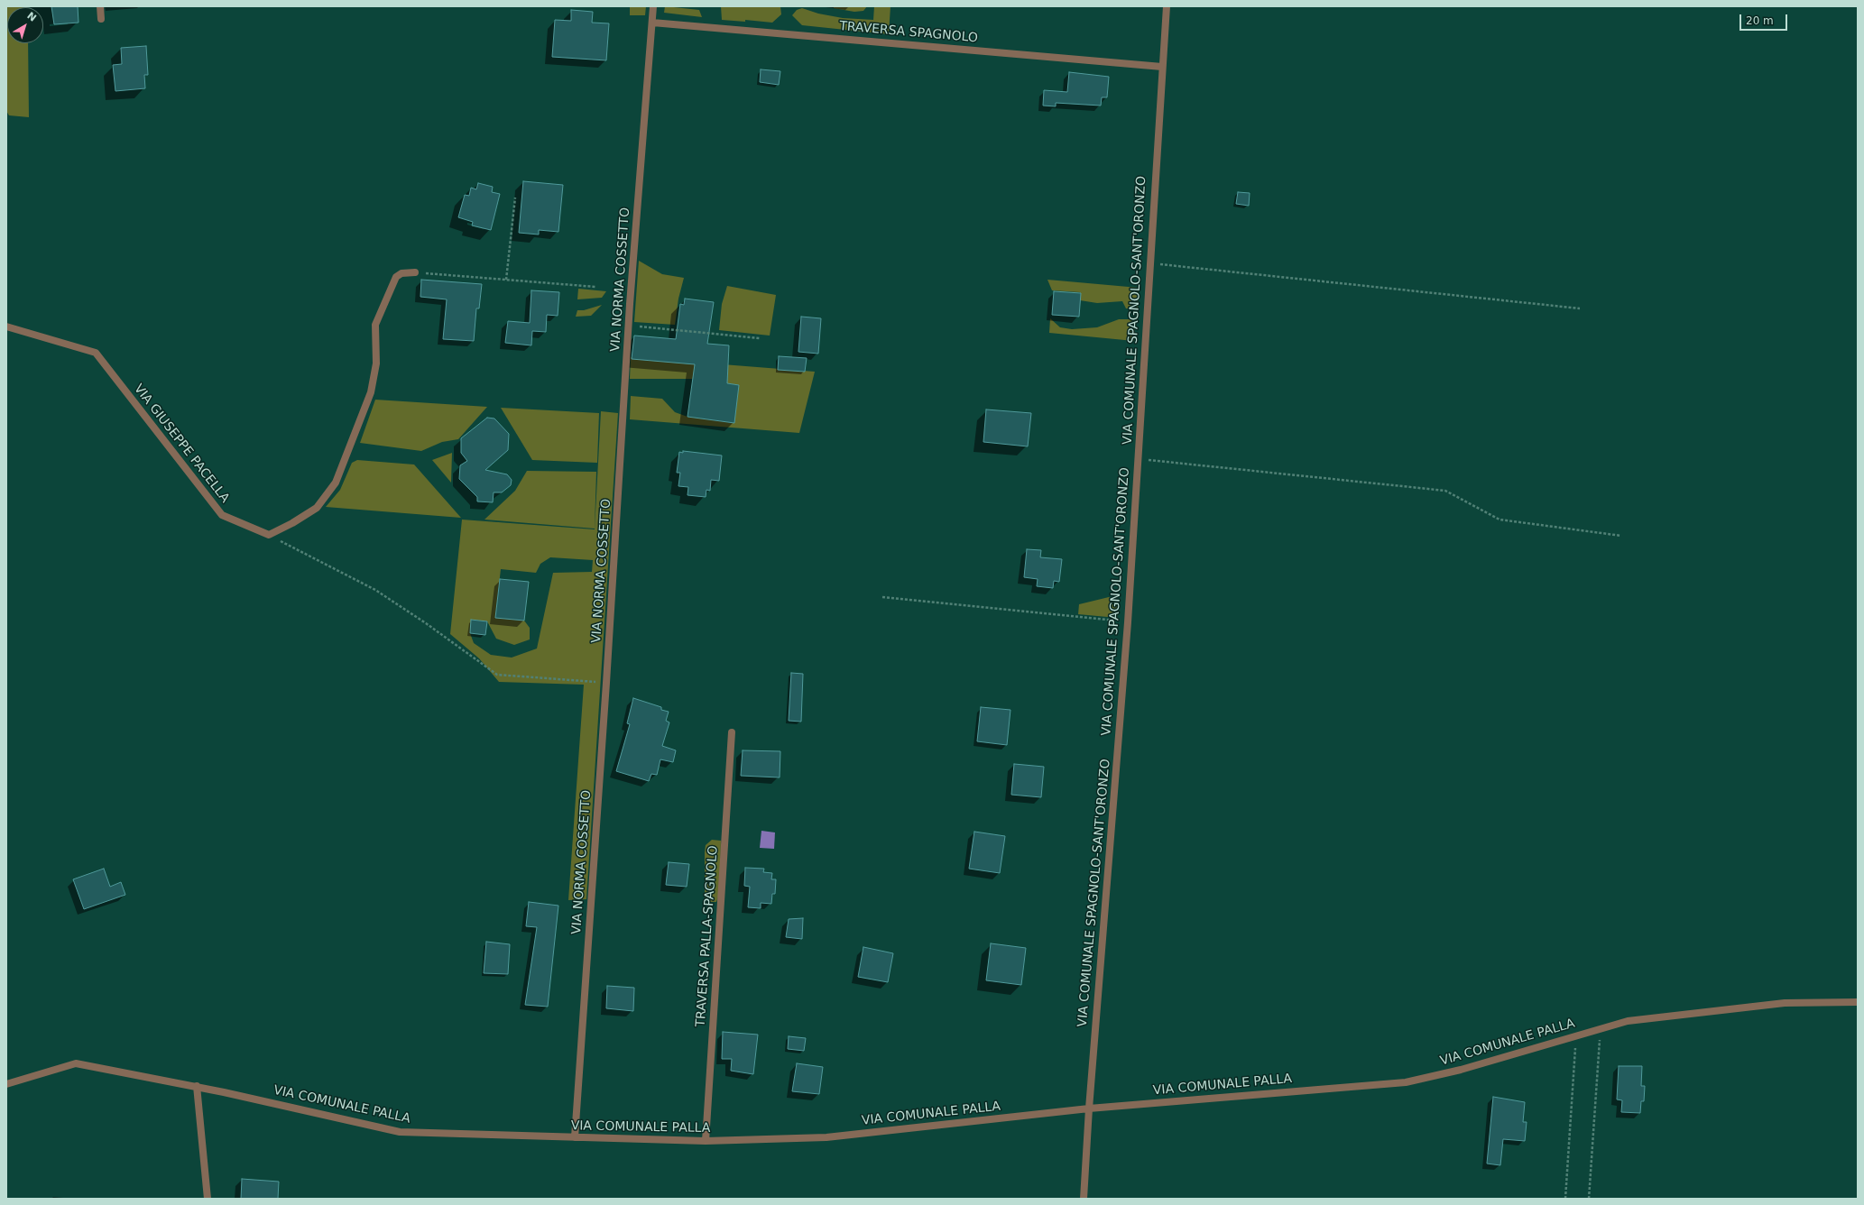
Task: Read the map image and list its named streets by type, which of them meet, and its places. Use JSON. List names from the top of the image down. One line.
{"streets":{"street":["TRAVERSA SPAGNOLO","VIA NORMA COSSETTO","VIA COMUNALE SPAGNOLO-SANT'ORONZO","VIA GIUSEPPE PACELLA","TRAVERSA PALLA-SPAGNOLO","VIA COMUNALE PALLA"]},"crossings":[["TRAVERSA SPAGNOLO","VIA NORMA COSSETTO"],["TRAVERSA SPAGNOLO","VIA COMUNALE SPAGNOLO-SANT'ORONZO"],["VIA NORMA COSSETTO","VIA COMUNALE PALLA"],["VIA COMUNALE SPAGNOLO-SANT'ORONZO","VIA COMUNALE PALLA"],["TRAVERSA PALLA-SPAGNOLO","VIA COMUNALE PALLA"]],"scale_bar":"20 m","north":"top right"}
